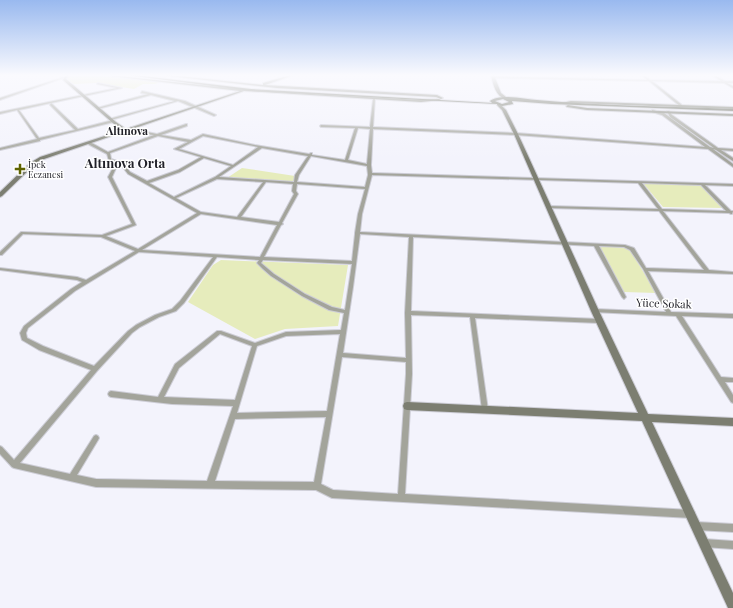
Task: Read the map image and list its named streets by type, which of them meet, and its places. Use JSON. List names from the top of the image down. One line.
{"streets":{"street":["Yüce Sokak"]},"districts":["Altınova","Altınova Orta"],"places":{"health":["İpek Eczanesi"]}}
